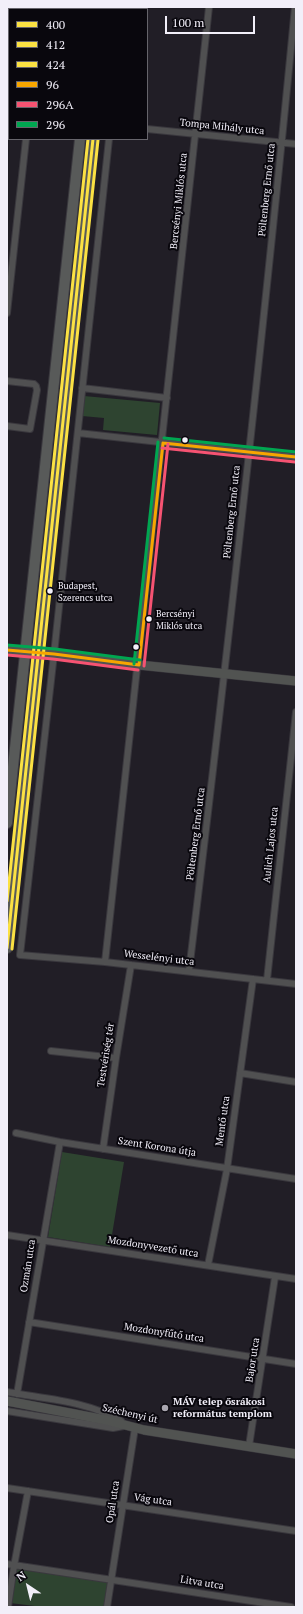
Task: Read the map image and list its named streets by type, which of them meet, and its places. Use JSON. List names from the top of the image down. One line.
{"streets":{"street":["Tompa Mihály utca","Pöltenberg Ernő utca","Bercsényi Miklós utca","Aulich Lajos utca","Wesselényi utca","Testvériség tér","Mentő utca","Szent Korona útja","Mozdonyvezető utca","Ozmán utca","Mozdonyfűtő utca","Bajor utca","Széchenyi út","Vág utca","Opál utca","Litva utca"]},"crossings":[["Tompa Mihály utca","Pöltenberg Ernő utca"],["Tompa Mihály utca","Bercsényi Miklós utca"],["Pöltenberg Ernő utca","Wesselényi utca"],["Aulich Lajos utca","Wesselényi utca"],["Wesselényi utca","Testvériség tér"],["Wesselényi utca","Mentő utca"],["Testvériség tér","Szent Korona útja"],["Mentő utca","Szent Korona útja"],["Mentő utca","Mozdonyvezető utca"],["Szent Korona útja","Ozmán utca"],["Mozdonyvezető utca","Ozmán utca"],["Mozdonyvezető utca","Bajor utca"],["Ozmán utca","Mozdonyfűtő utca"],["Mozdonyfűtő utca","Bajor utca"],["Bajor utca","Széchenyi út"],["Széchenyi út","Opál utca"],["Vág utca","Opál utca"],["Opál utca","Litva utca"]],"places":["Budapest, Szerencs utca","Bercsényi Miklós utca","MÁV telep ősrákosi református templom"],"lines":["transit line 400","transit line 412","transit line 424","transit line 296","transit line 96","transit line 296A"],"legend":["400","412","424","96","296A","296"],"scale_bar":"100 m","north":"top left"}
